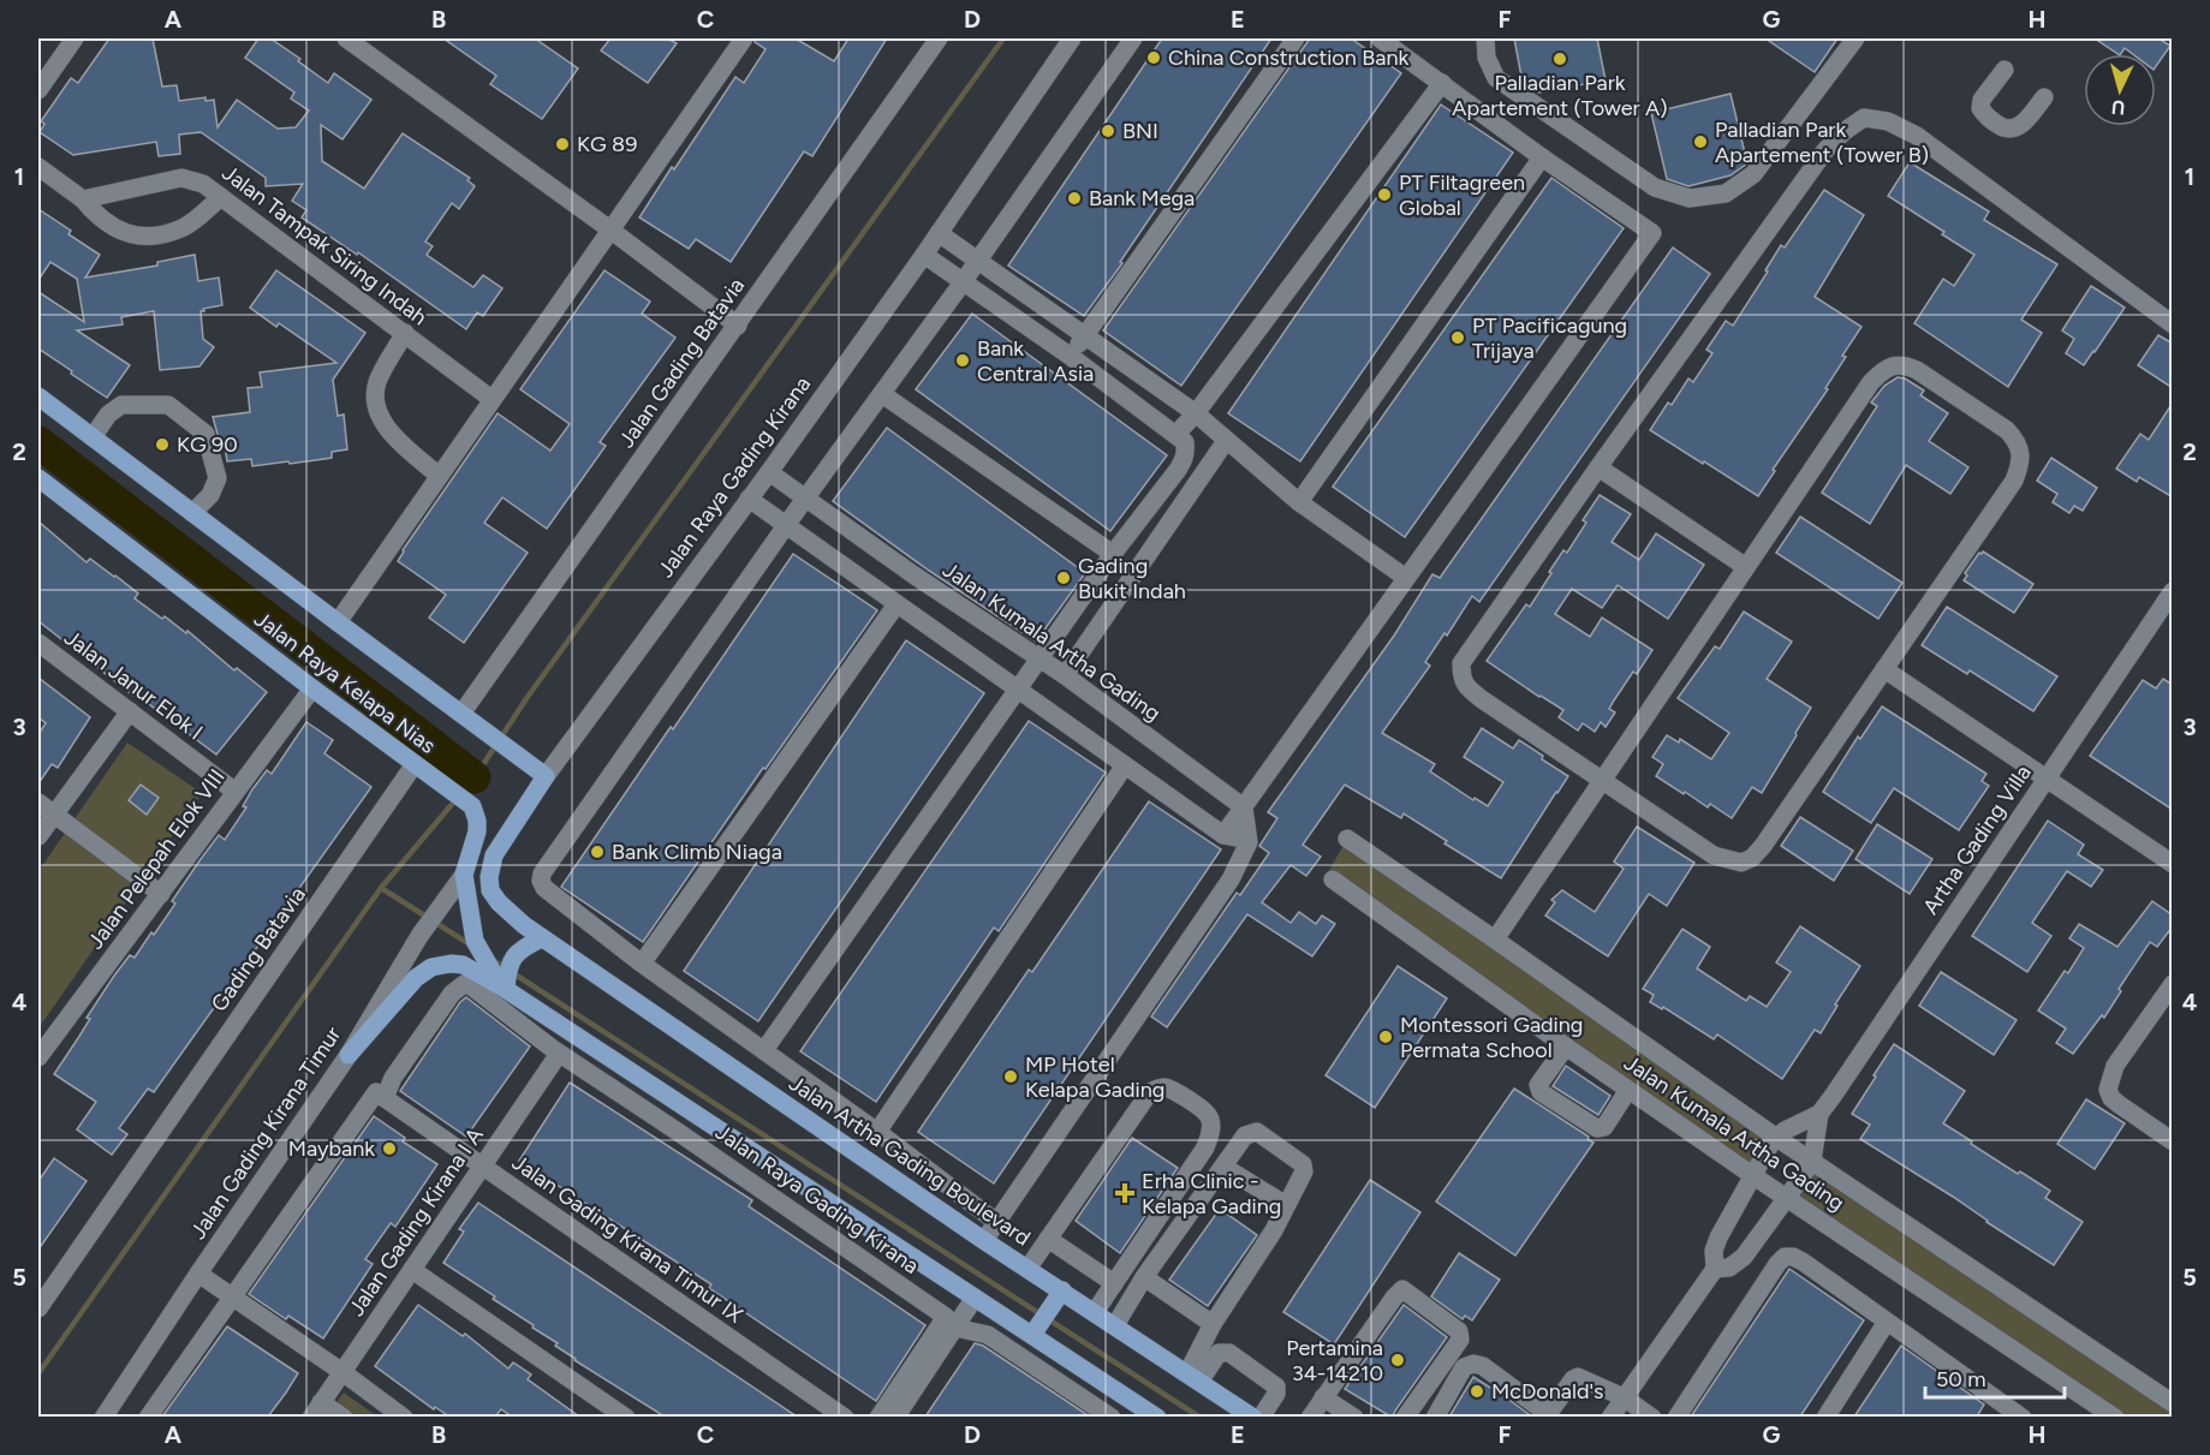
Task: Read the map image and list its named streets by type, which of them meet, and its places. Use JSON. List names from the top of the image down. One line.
{"streets":{"main road":["Jalan Raya Gading Kirana","Jalan Raya Kelapa Nias","Jalan Artha Gading Boulevard"],"street":["Jalan Tampak Siring Indah","Jalan Gading Batavia","Jalan Kumala Artha Gading","Jalan Janur Elok I","Artha Gading Villa","Jalan Pelepah Elok VIII","Gading Batavia","Jalan Gading Kirana Timur","Jalan Gading Kirana I A","Jalan Gading Kirana Timur IX"]},"crossings":[["Jalan Gading Batavia","Jalan Raya Kelapa Nias"],["Jalan Raya Gading Kirana","Jalan Kumala Artha Gading"],["Jalan Raya Gading Kirana","Jalan Raya Kelapa Nias"],["Jalan Raya Gading Kirana","Jalan Artha Gading Boulevard"],["Jalan Raya Gading Kirana","Jalan Gading Kirana I A"],["Jalan Raya Kelapa Nias","Jalan Pelepah Elok VIII"],["Jalan Raya Kelapa Nias","Gading Batavia"],["Jalan Raya Kelapa Nias","Jalan Gading Kirana Timur"],["Jalan Janur Elok I","Jalan Pelepah Elok VIII"],["Jalan Gading Kirana I A","Jalan Gading Kirana Timur IX"]],"places":{"other":["China Construction Bank","Palladian Park Apartement (Tower A)","BNI","Palladian Park Apartement (Tower B)","KG 89","PT Filtagreen Global","Bank Mega","PT Pacificagung Trijaya","Bank Central Asia","KG 90","Gading Bukit Indah","Bank Climb Niaga","Montessori Gading Permata School","MP Hotel Kelapa Gading","Maybank","Pertamina 34-14210","McDonald's"],"health":["Erha Clinic - Kelapa Gading"]},"scale_bar":"50 m","north":"bottom","grid":{"columns":["A","B","C","D","E","F","G","H"],"rows":["1","2","3","4","5"]}}
